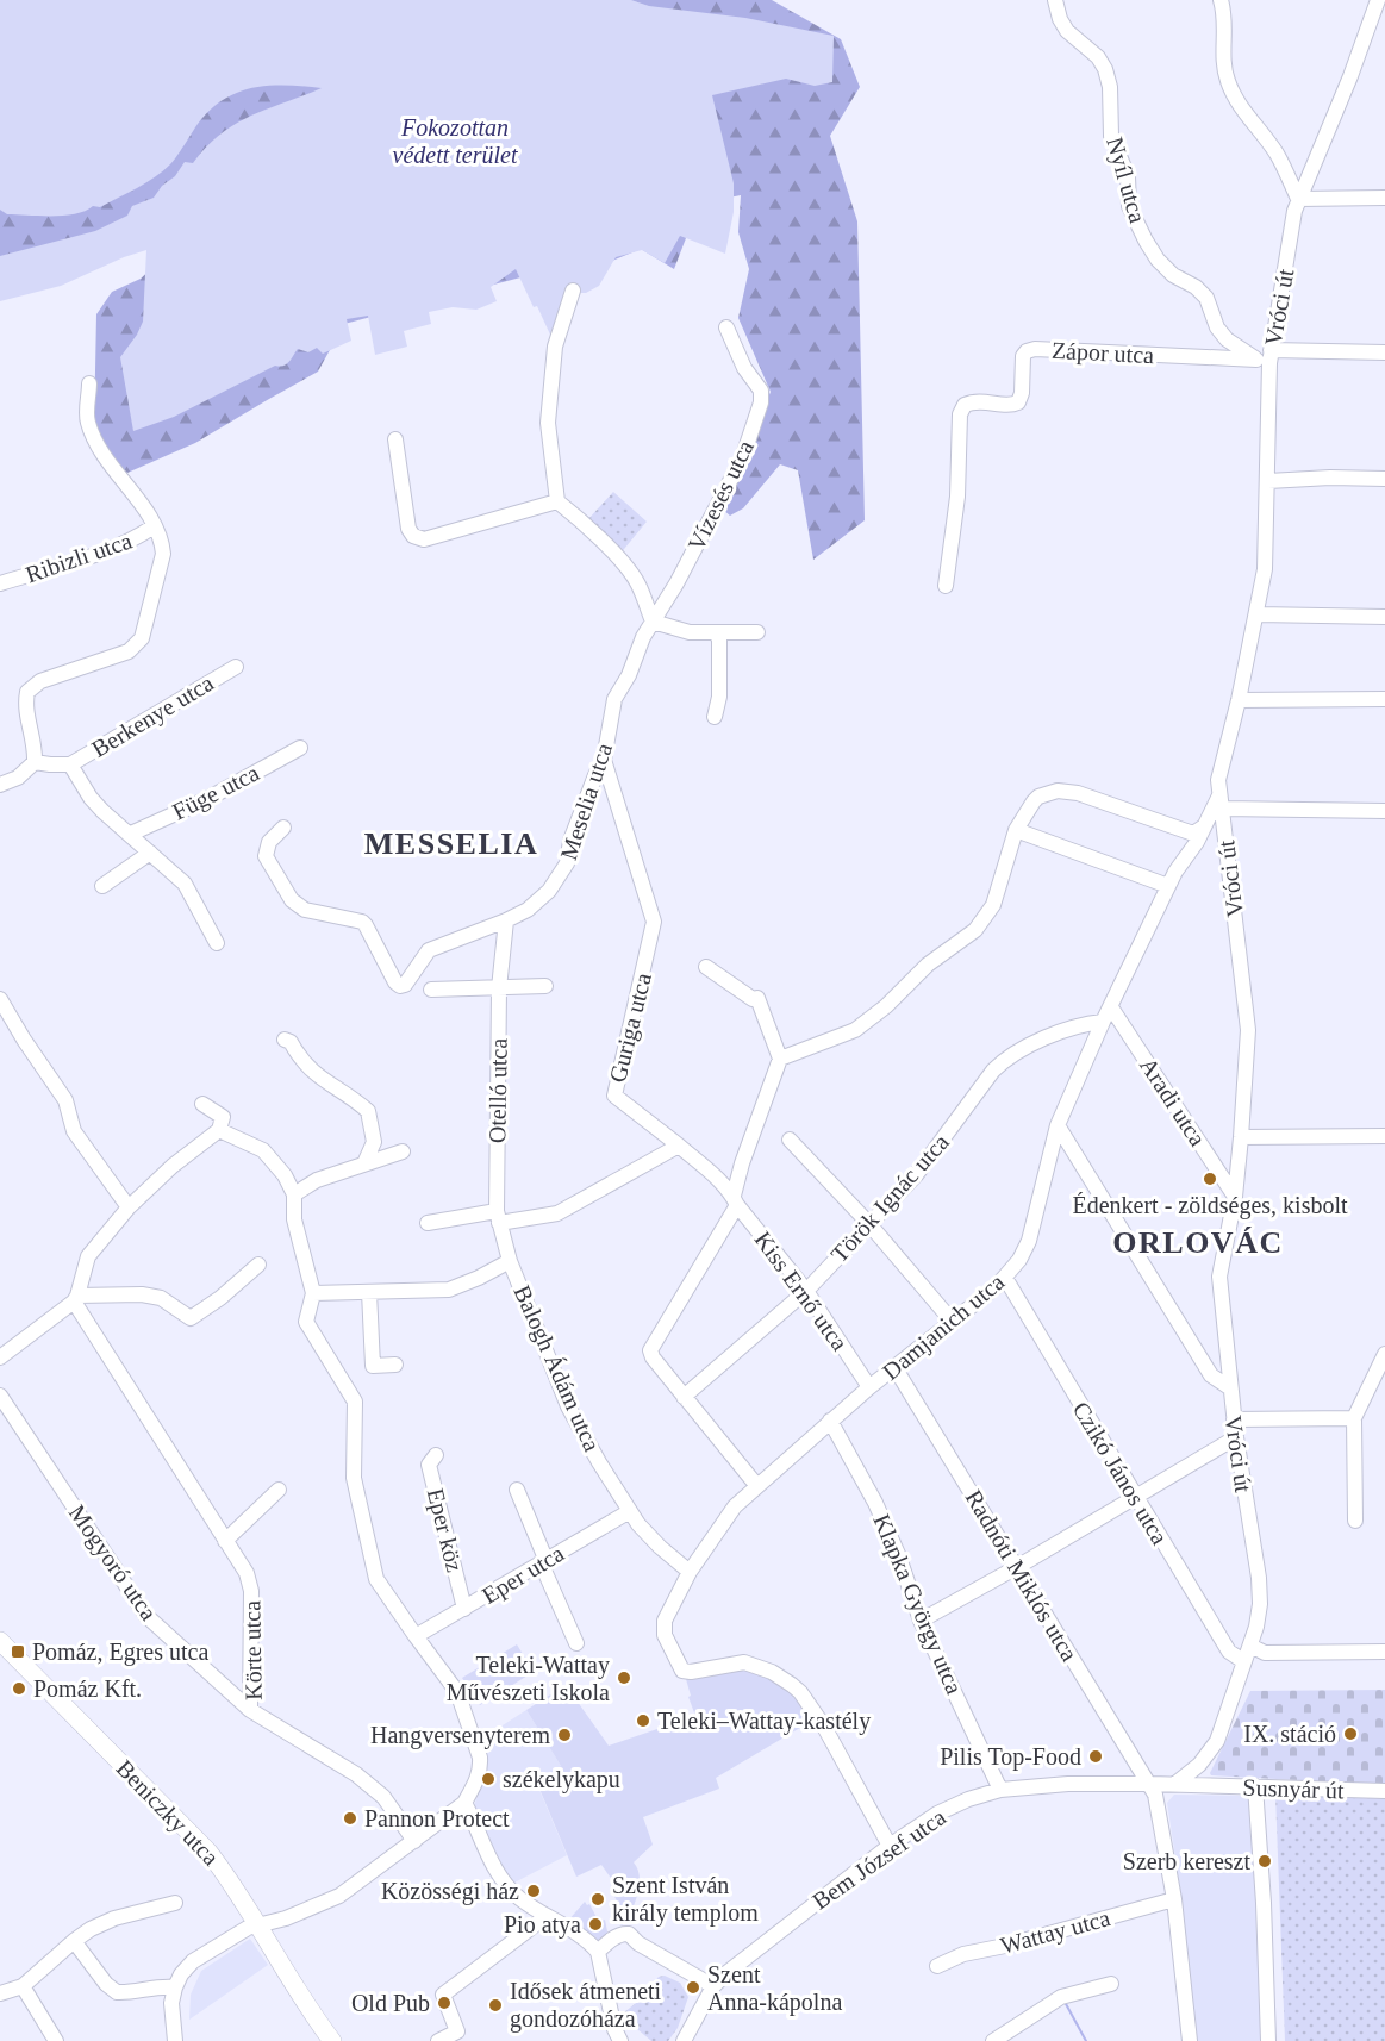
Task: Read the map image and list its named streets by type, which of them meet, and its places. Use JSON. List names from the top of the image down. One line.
{"streets":{"main road":["Beniczky utca"],"street":["Nyíl utca","Vróci út","Zápor utca","Vízesés utca","Ribizli utca","Berkenye utca","Füge utca","Meselia utca","Guriga utca","Otelló utca","Aradi utca","Török Ignác utca","Kiss Ernő utca","Damjanich utca","Balogh Ádám utca","Czikó János utca","Eper köz","Mogyoró utca","Eper utca","Radnóti Miklós utca","Klapka György utca","Körte utca","Susnyár út","Bem József utca","Wattay utca"]},"crossings":[["Nyíl utca","Vróci út"],["Nyíl utca","Zápor utca"],["Vróci út","Zápor utca"],["Vróci út","Aradi utca"],["Vróci út","Damjanich utca"],["Vróci út","Czikó János utca"],["Vróci út","Susnyár út"],["Vróci út","Bem József utca"],["Vízesés utca","Meselia utca"],["Meselia utca","Guriga utca"],["Meselia utca","Otelló utca"],["Guriga utca","Kiss Ernő utca"],["Otelló utca","Balogh Ádám utca"],["Aradi utca","Damjanich utca"],["Török Ignác utca","Kiss Ernő utca"],["Török Ignác utca","Damjanich utca"],["Kiss Ernő utca","Damjanich utca"],["Damjanich utca","Balogh Ádám utca"],["Damjanich utca","Czikó János utca"],["Damjanich utca","Radnóti Miklós utca"],["Damjanich utca","Klapka György utca"],["Damjanich utca","Bem József utca"],["Balogh Ádám utca","Eper utca"],["Eper köz","Eper utca"],["Mogyoró utca","Körte utca"],["Radnóti Miklós utca","Bem József utca"],["Radnóti Miklós utca","Wattay utca"],["Klapka György utca","Bem József utca"],["Susnyár út","Bem József utca"]],"districts":["MESSELIA","ORLOVÁC"],"parks":["Fokozottan védett terület"],"places":{"other":["Édenkert - zöldséges, kisbolt","Teleki-Wattay Művészeti Iskola","Pomáz Kft.","Teleki–Wattay-kastély","IX. stáció","Hangversenyterem","Pilis Top-Food","székelykapu","Pannon Protect","Szerb kereszt","Közösségi ház","Szent István király templom","Pio atya","Szent Anna-kápolna","Old Pub","Idősek átmeneti gondozóháza"],"transit":["Pomáz, Egres utca"]}}
